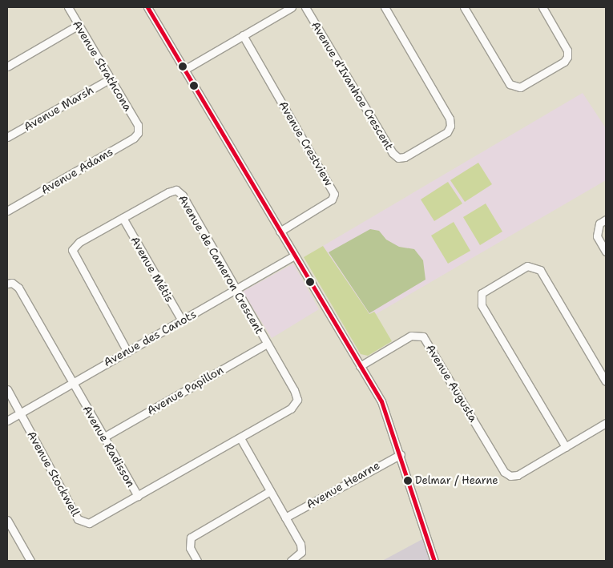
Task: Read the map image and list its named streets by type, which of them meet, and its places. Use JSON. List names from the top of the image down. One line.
{"streets":{"street":["Avenue Strathcona","Avenue d'Ivanhoe Crescent","Avenue Marsh","Avenue Crestview","Avenue Adams","Avenue de Cameron Crescent","Avenue Métis","Avenue des Canots","Avenue Augusta","Avenue Papillon","Avenue Radisson","Avenue Stockwell","Avenue Hearne"]},"crossings":[["Avenue Strathcona","Avenue Marsh"],["Avenue Strathcona","Avenue Adams"],["Avenue de Cameron Crescent","Avenue Métis"],["Avenue de Cameron Crescent","Avenue des Canots"],["Avenue de Cameron Crescent","Avenue Papillon"],["Avenue de Cameron Crescent","Avenue Radisson"],["Avenue Métis","Avenue des Canots"],["Avenue des Canots","Avenue Radisson"],["Avenue des Canots","Avenue Stockwell"],["Avenue Papillon","Avenue Radisson"],["Avenue Radisson","Avenue Stockwell"]],"places":["Delmar / Hearne"]}
